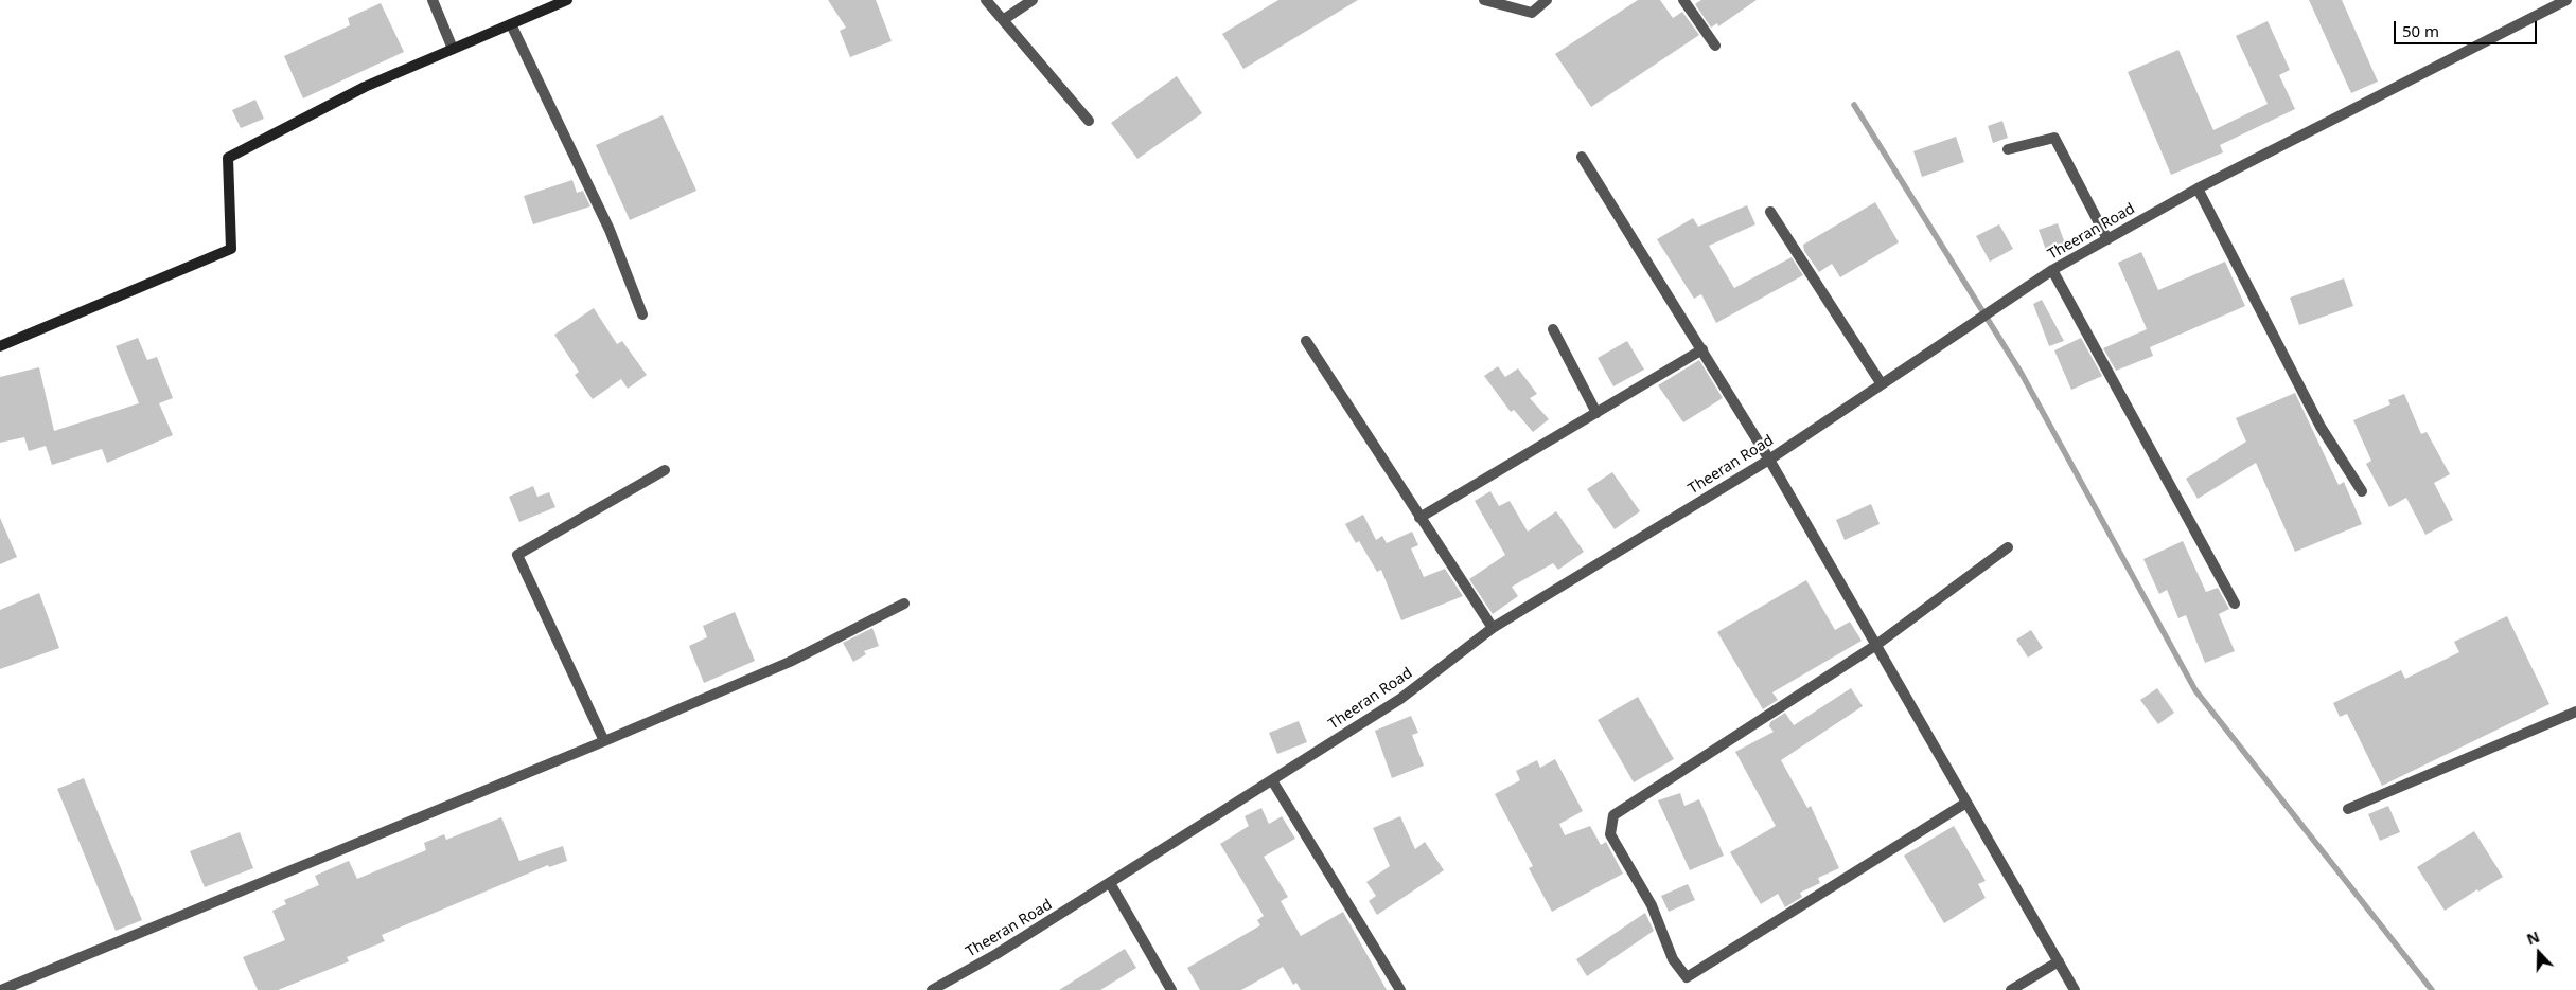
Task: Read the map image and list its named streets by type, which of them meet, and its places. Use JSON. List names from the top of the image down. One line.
{"streets":{"street":["Theeran Road"]},"scale_bar":"50 m","north":"top"}
